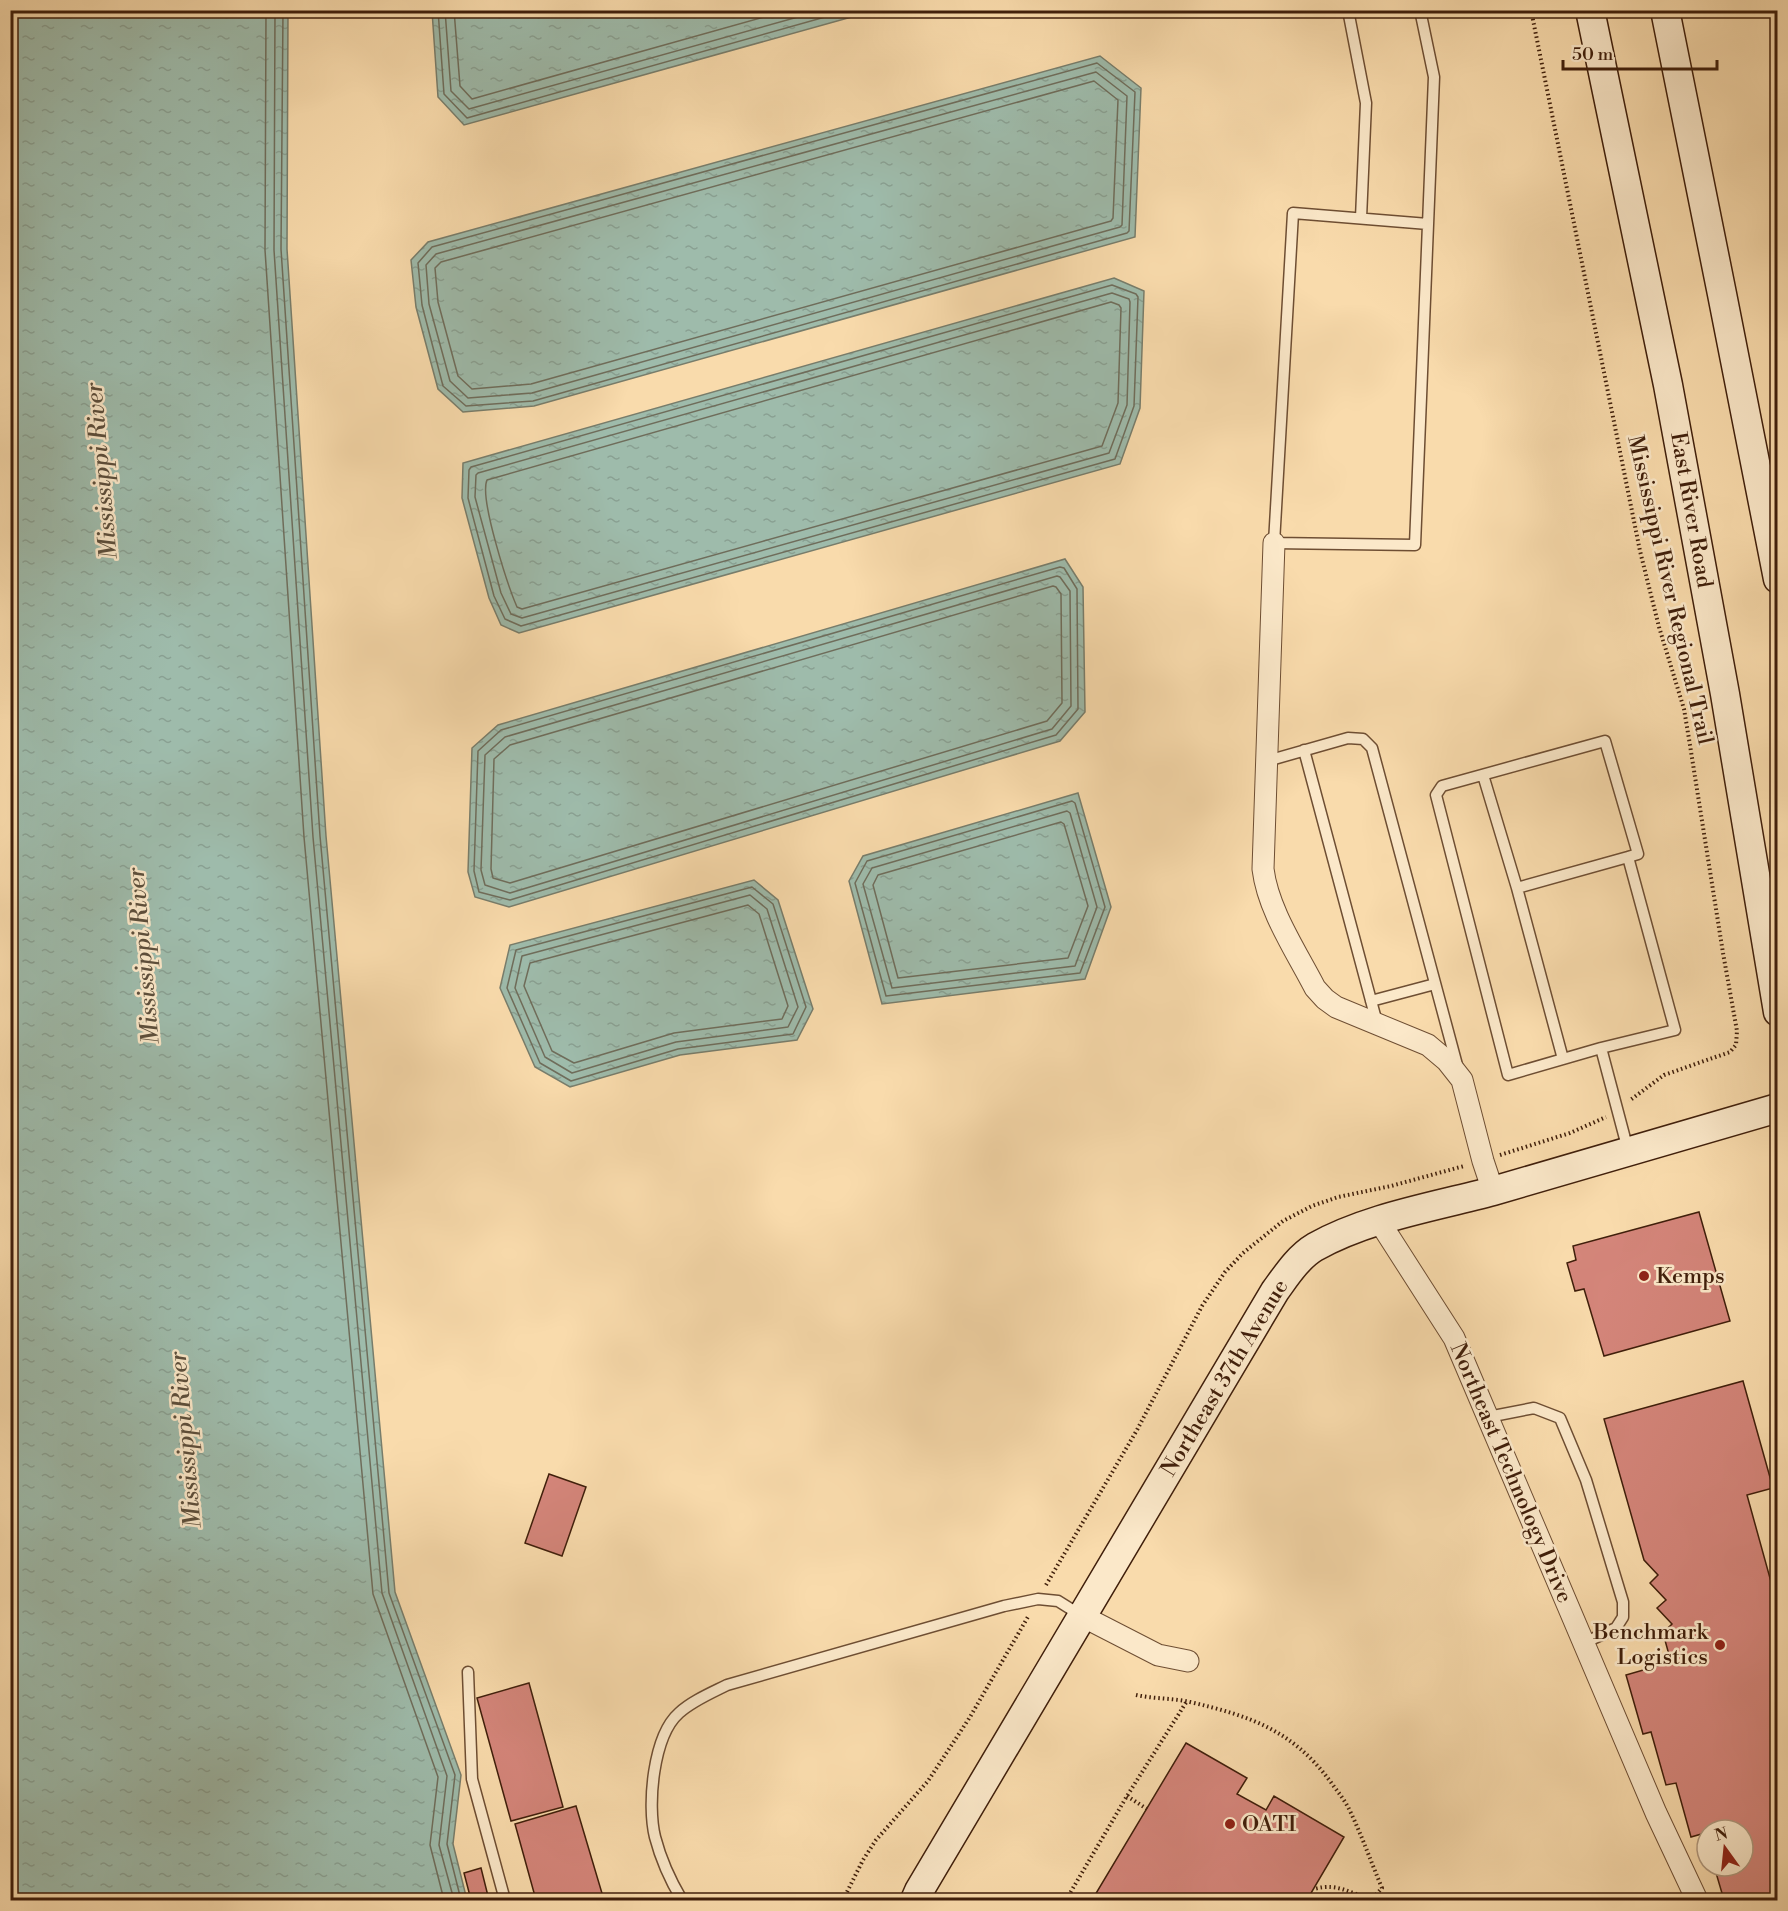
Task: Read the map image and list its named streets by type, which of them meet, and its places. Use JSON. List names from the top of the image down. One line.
{"streets":{"street":["East River Road","Northeast 37th Avenue","Northeast Technology Drive"],"path":["Mississippi River Regional Trail"]},"crossings":[["Northeast 37th Avenue","Northeast Technology Drive"]],"water":["Mississippi River"],"places":["Kemps","Benchmark Logistics","OATI"],"scale_bar":"50 m","north":"top"}
